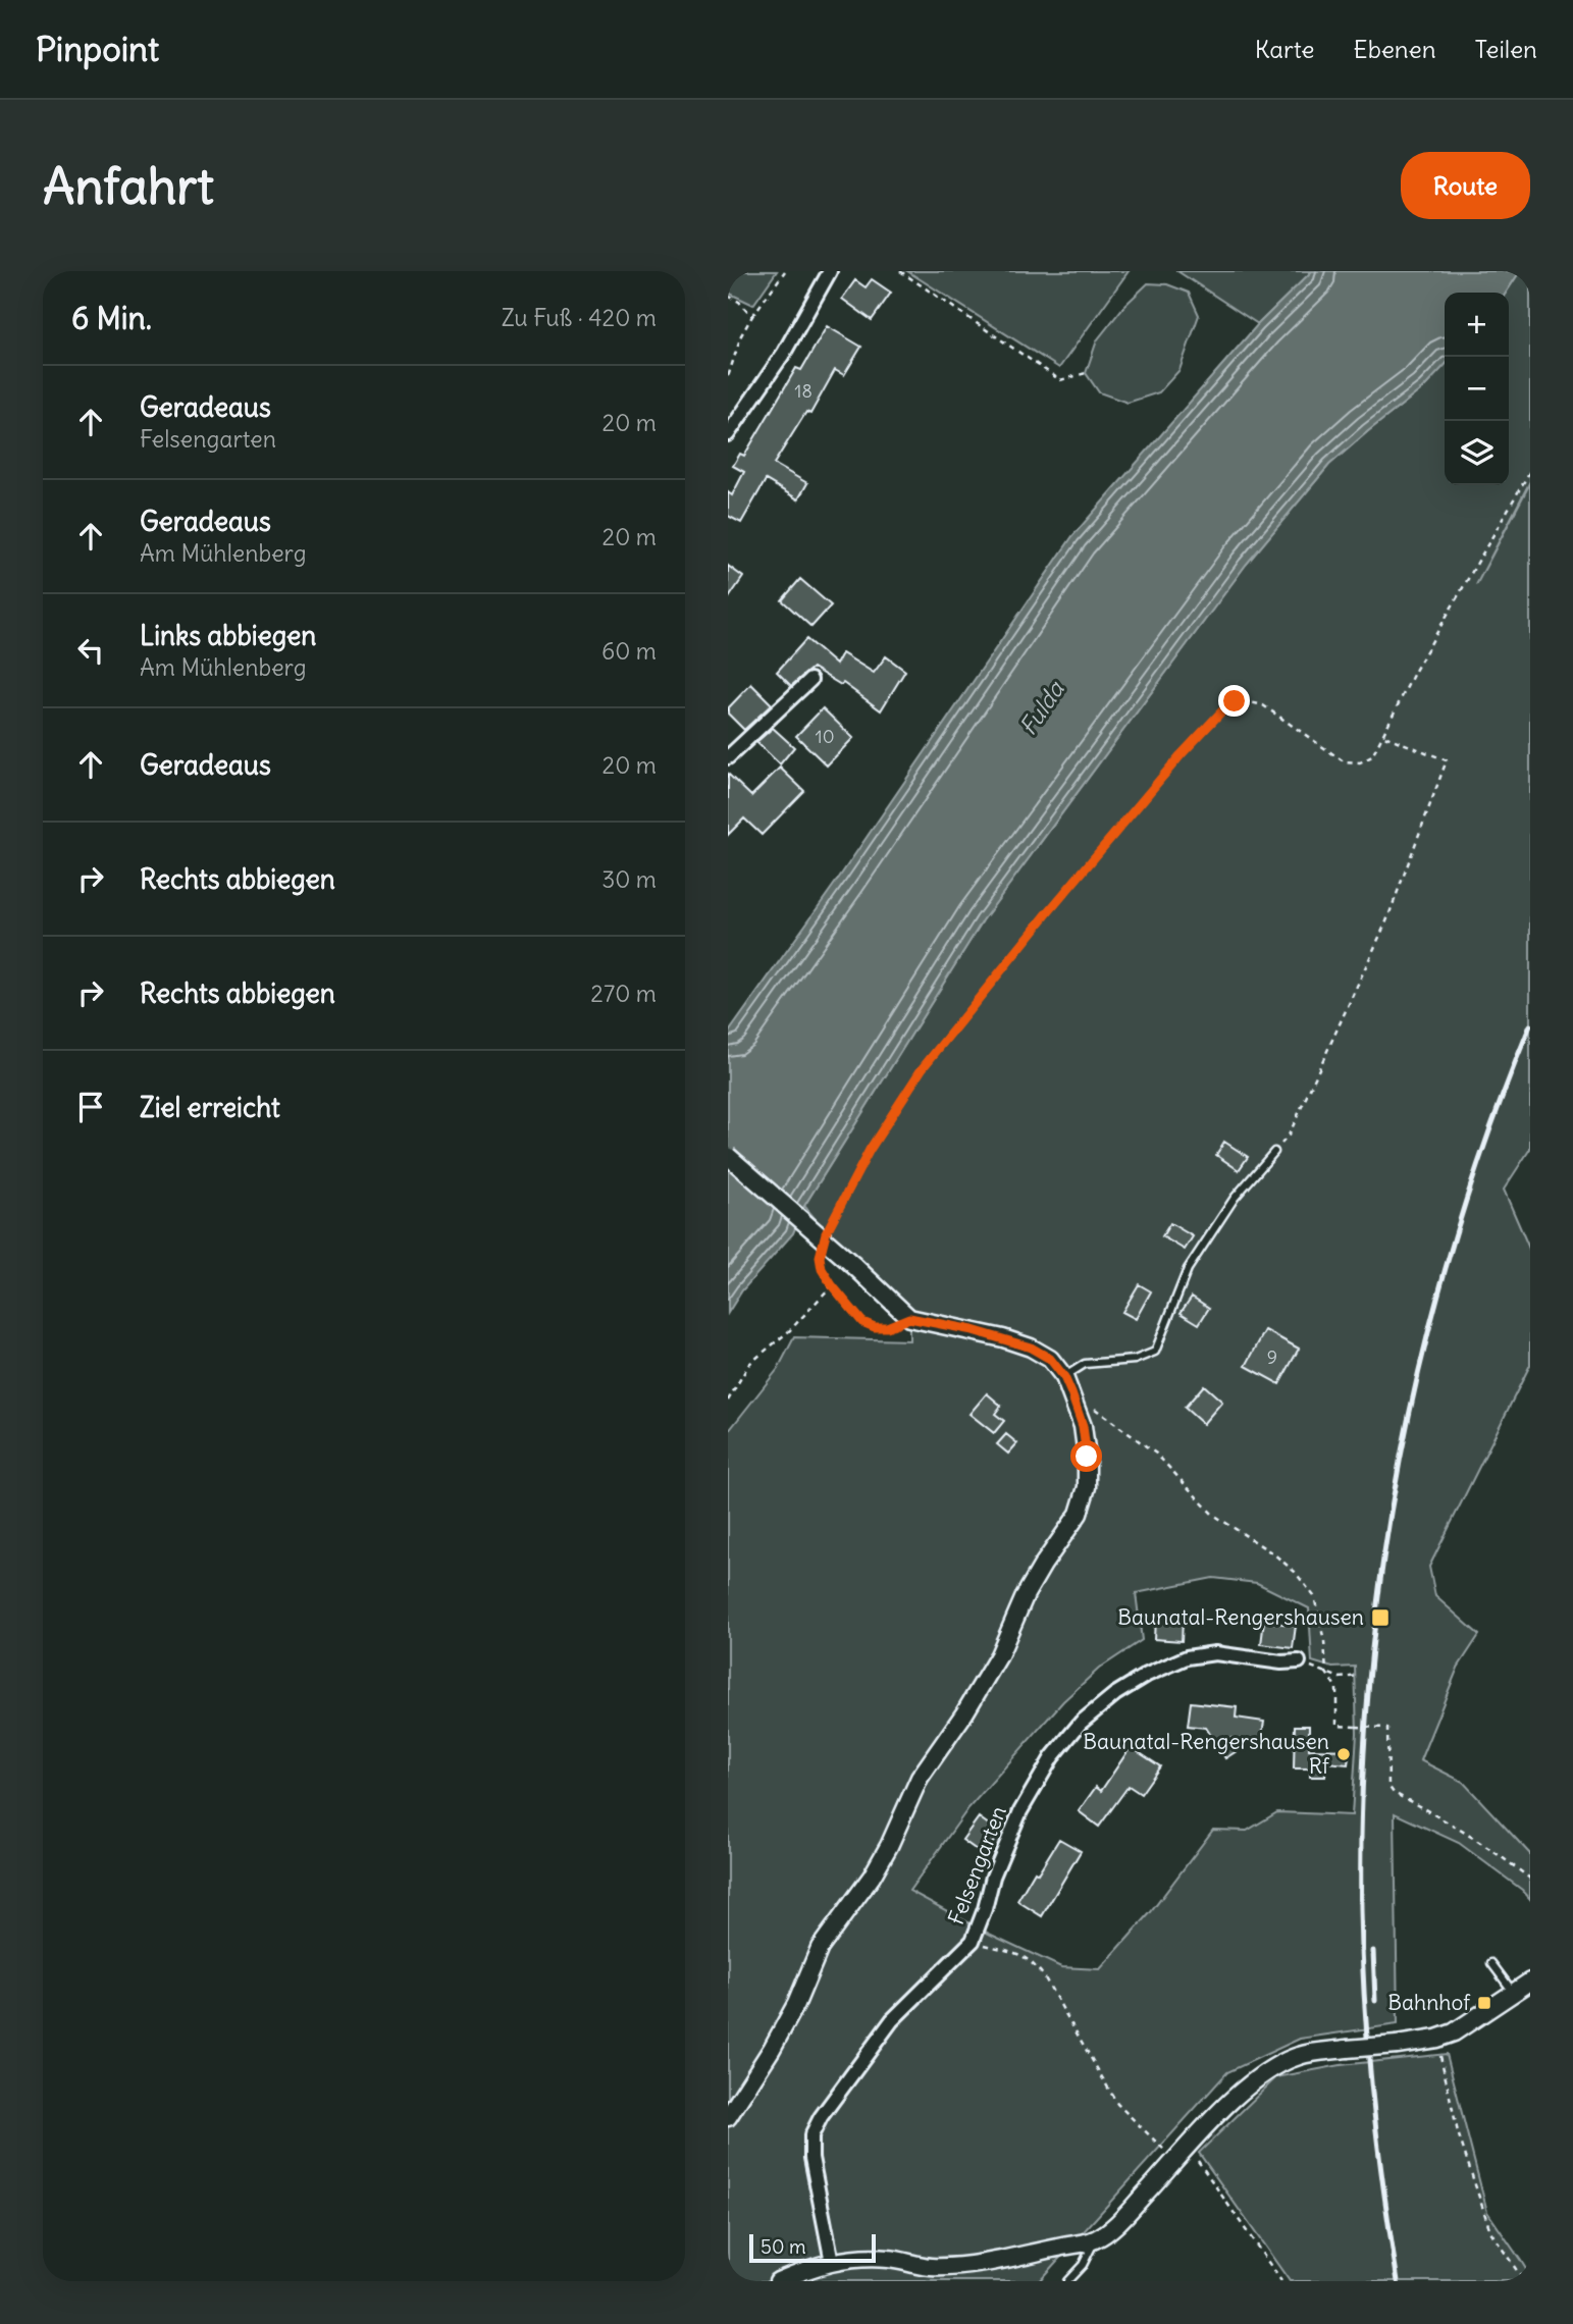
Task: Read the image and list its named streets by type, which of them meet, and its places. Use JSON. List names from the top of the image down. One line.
{"streets":{"street":["Felsengarten"]},"water":["Fulda"],"places":{"transit":["Baunatal-Rengershausen","Bahnhof"],"other":["Baunatal-Rengershausen Rf"]},"house_numbers":["18","10","9"],"scale_bar":"50 m","page":{"header":"Pinpoint","nav":["Karte","Ebenen","Teilen"],"buttons":"Route","title":"Anfahrt","heading":["6 Min.","Zu Fuß · 420 m"],"map_buttons":["+","−"],"list":[["Geradeaus","Felsengarten","20 m"],["Geradeaus","Am Mühlenberg","20 m"],["Links abbiegen","Am Mühlenberg","60 m"],["Geradeaus","20 m"],["Rechts abbiegen","30 m"],["Rechts abbiegen","270 m"],"Ziel erreicht"],"scale":"50 m"}}
